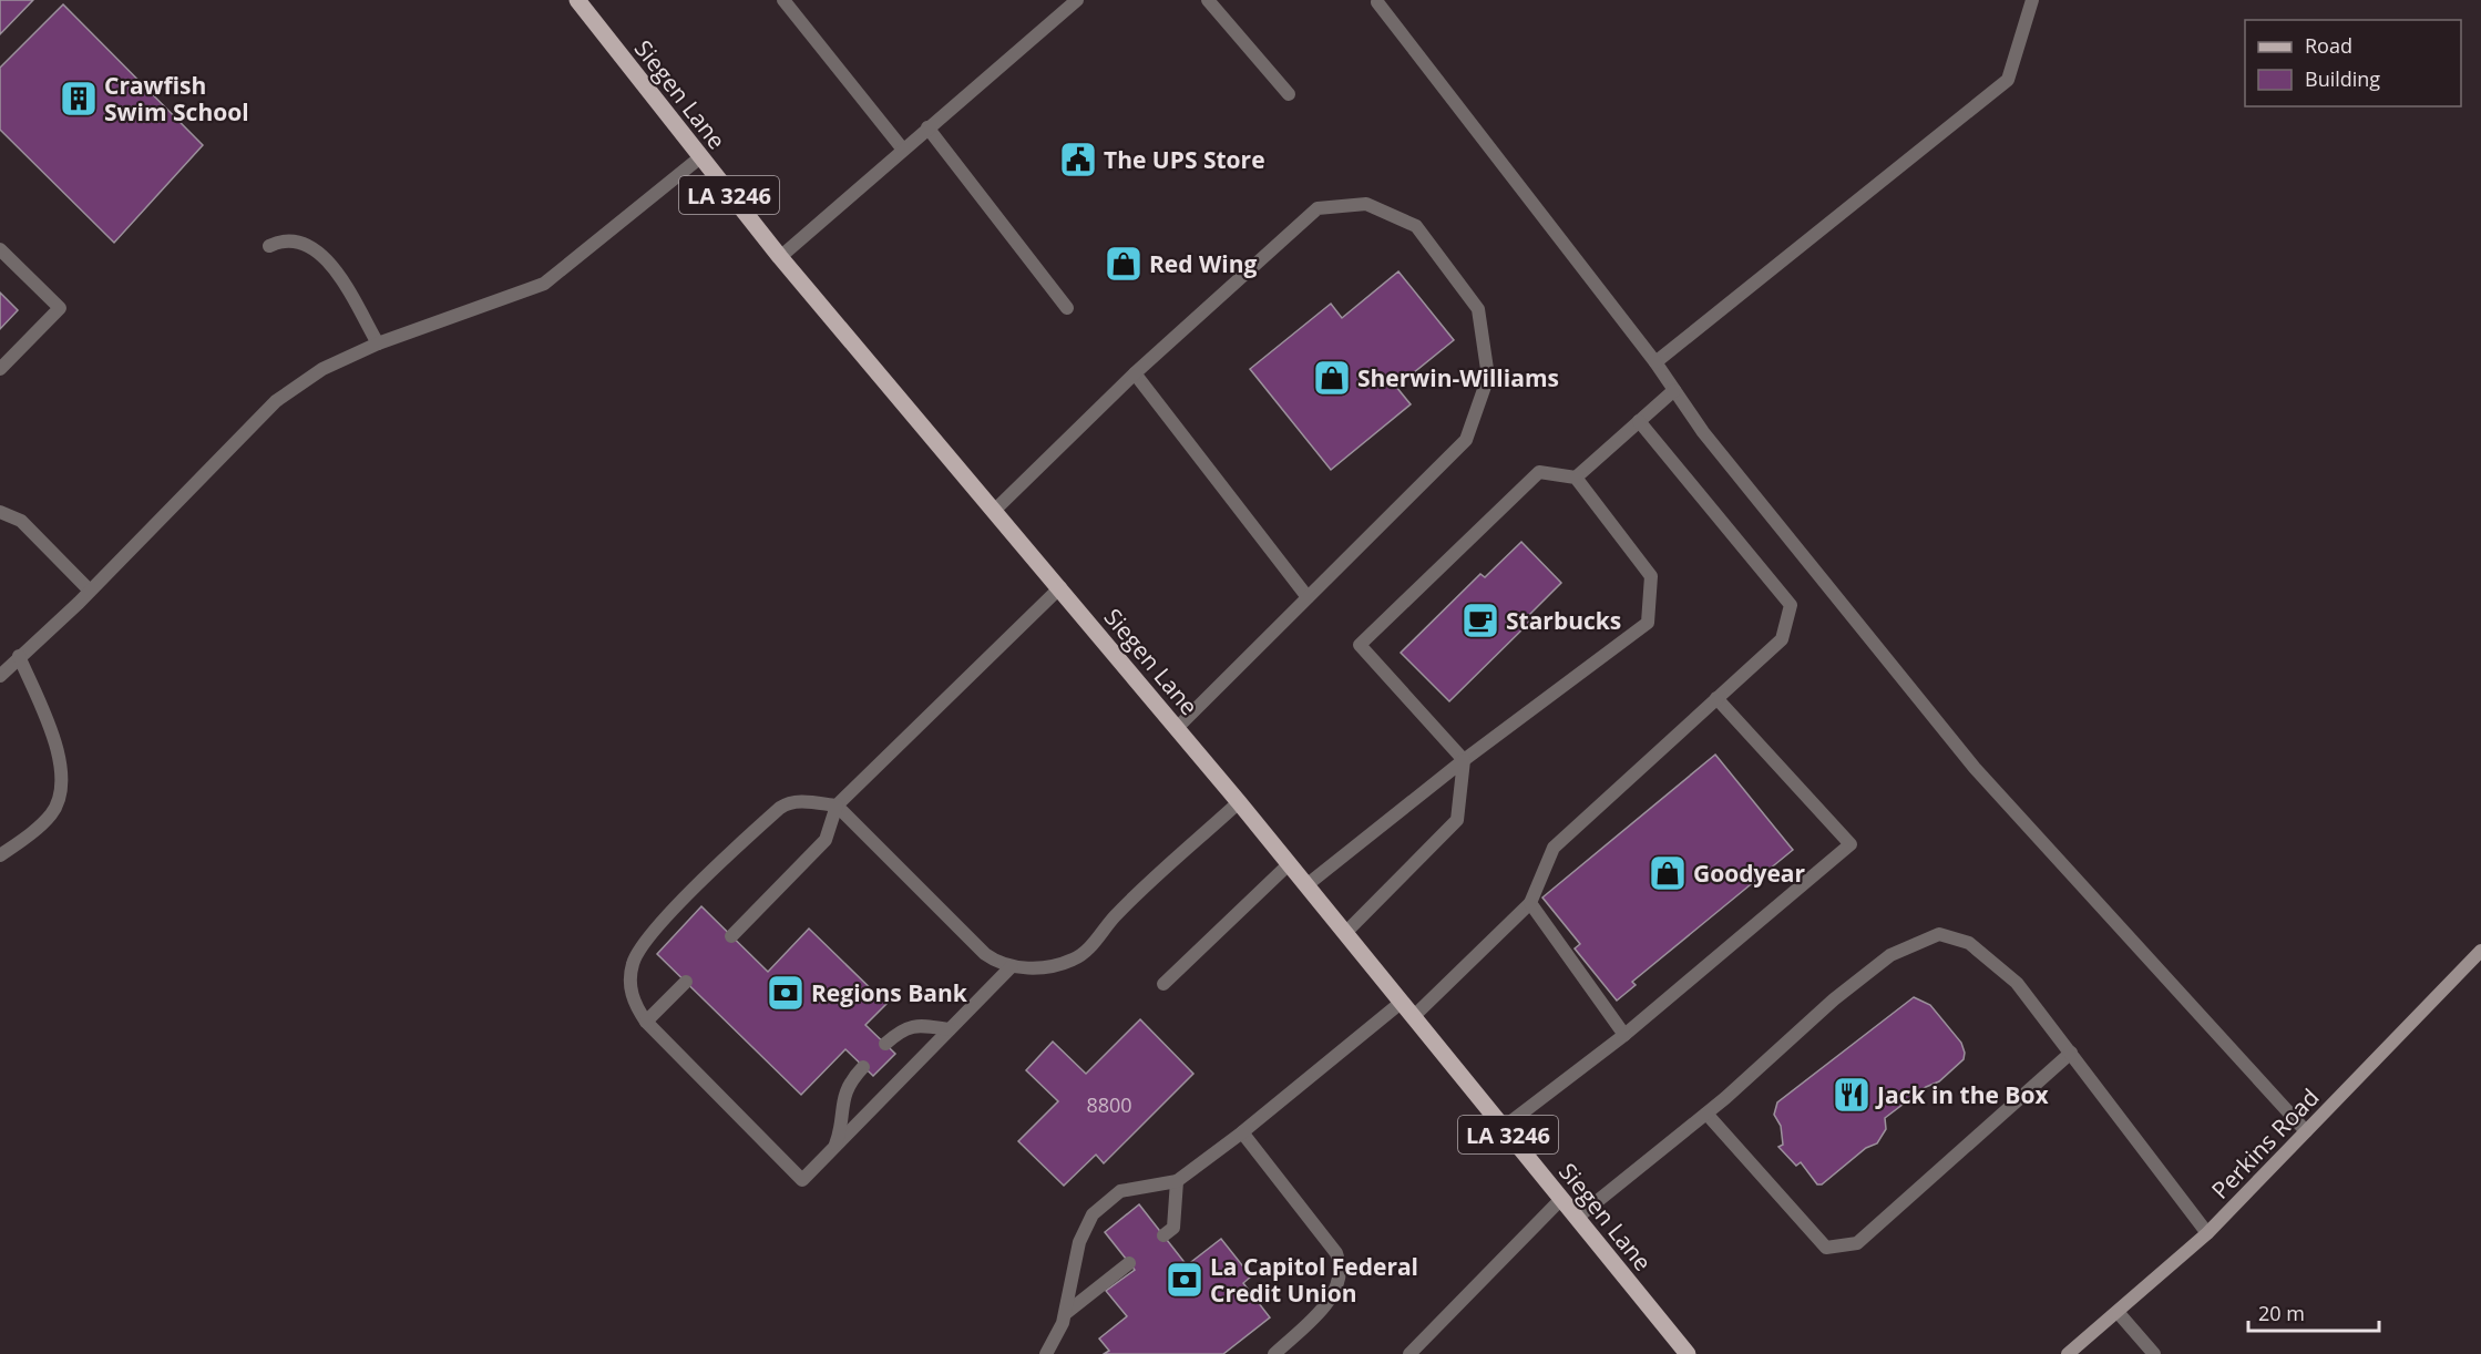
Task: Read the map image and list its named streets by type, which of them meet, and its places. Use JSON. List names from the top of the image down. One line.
{"streets":{"main road":["Siegen Lane","LA 3246","Perkins Road"]},"places":{"building":["Crawfish Swim School"],"public building":["The UPS Store"],"shop":["Red Wing","Sherwin-Williams","Goodyear"],"cafe":["Starbucks"],"bank":["Regions Bank","La Capitol Federal Credit Union"],"restaurant":["Jack in the Box"]},"house_numbers":["8800"],"legend":["Road","Building"],"scale_bar":"20 m"}
